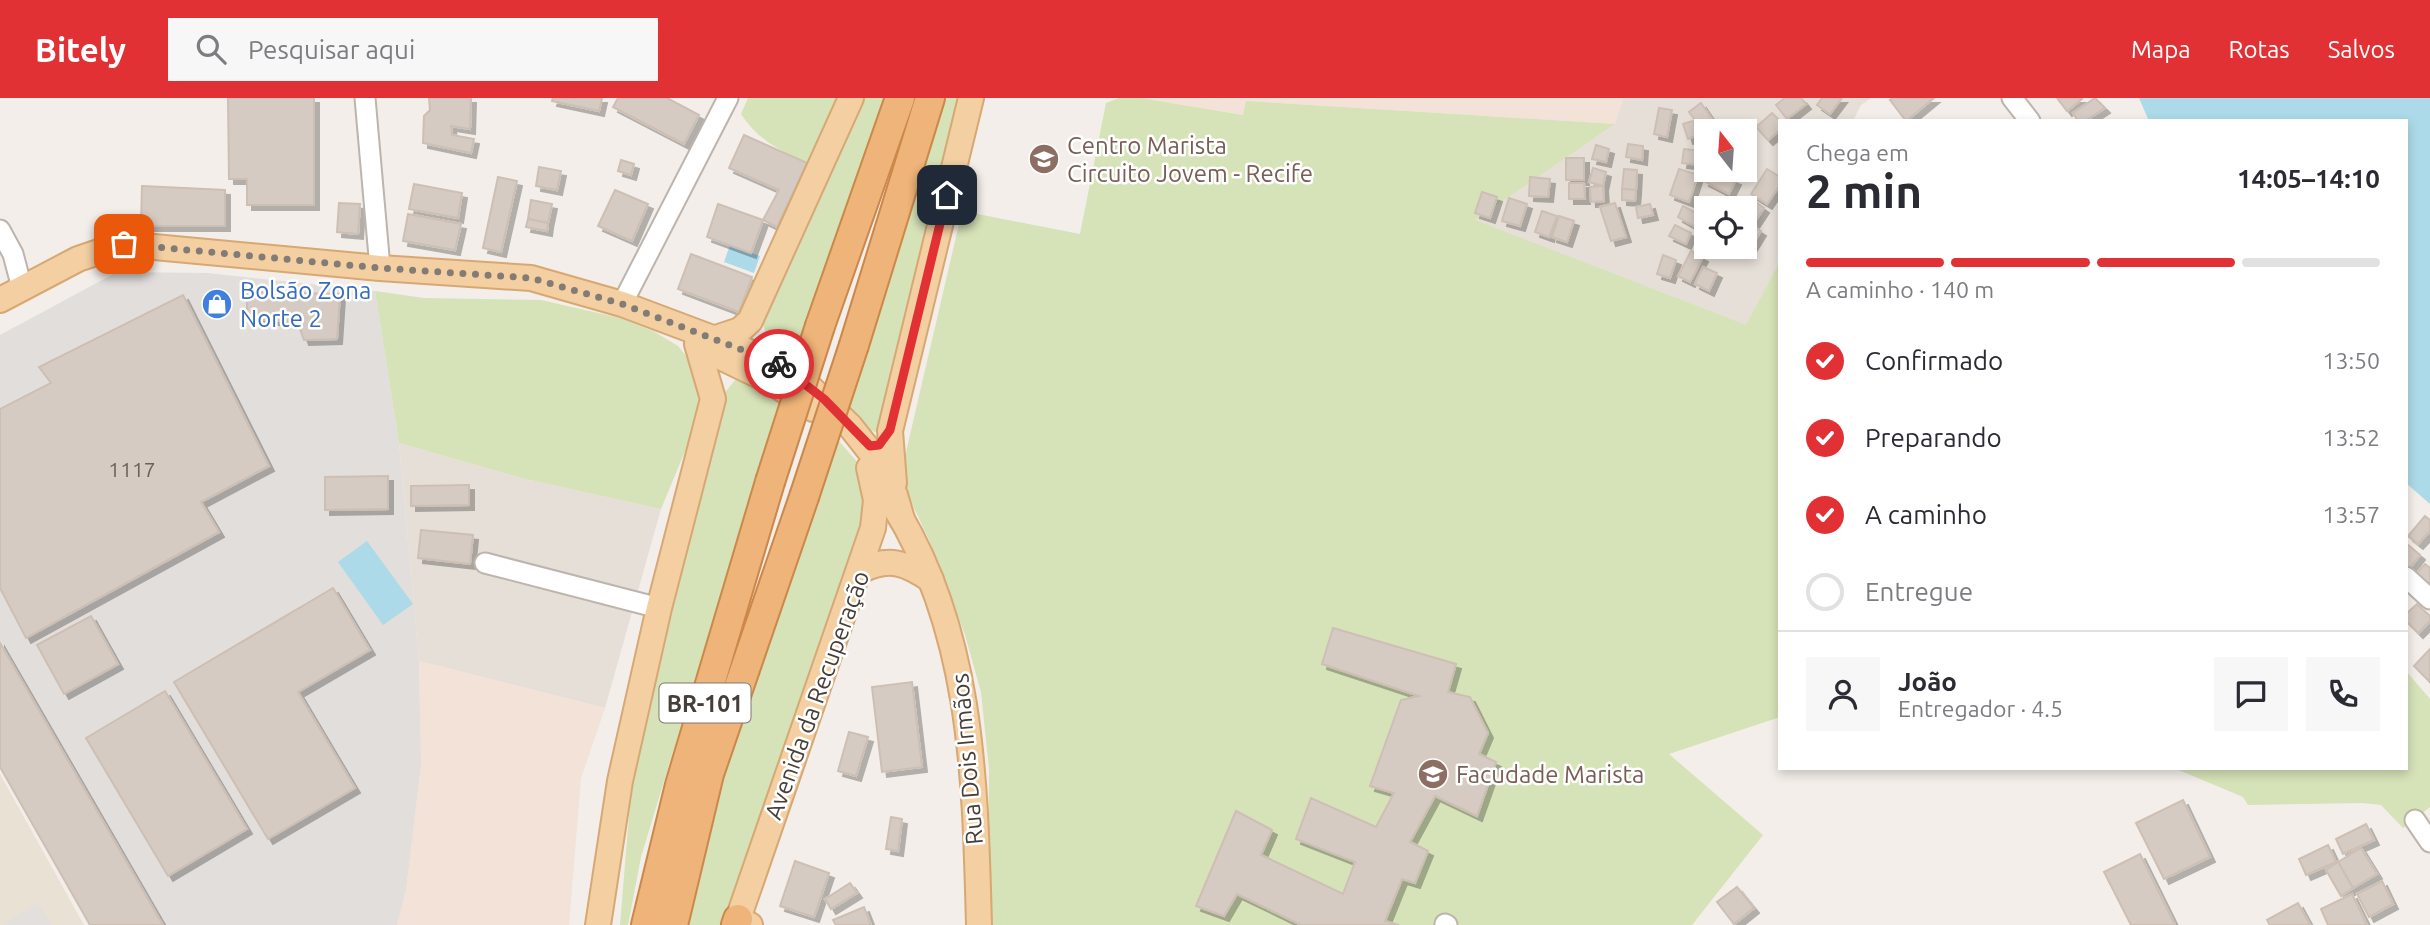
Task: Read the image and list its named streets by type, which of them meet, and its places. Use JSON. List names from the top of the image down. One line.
{"streets":{"highway":["BR-101"],"main road":["Avenida da Recuperação","Rua Dois Irmãos"]},"crossings":[["Avenida da Recuperação","Rua Dois Irmãos"]],"places":{"school or university":["Centro Marista Circuito Jovem - Recife","Facudade Marista"],"shop":["Bolsão Zona Norte 2"]},"house_numbers":["1117"],"north":"top","page":{"header":"Bitely","search":"Pesquisar aqui","nav":["Mapa","Rotas","Salvos"],"heading":["2 min","Chega em","14:05–14:10"],"panel":["João","Entregador · 4.5"],"bar":"A caminho · 140 m","list":[["Confirmado","13:50"],["Preparando","13:52"],["A caminho","13:57"],"Entregue"]}}
